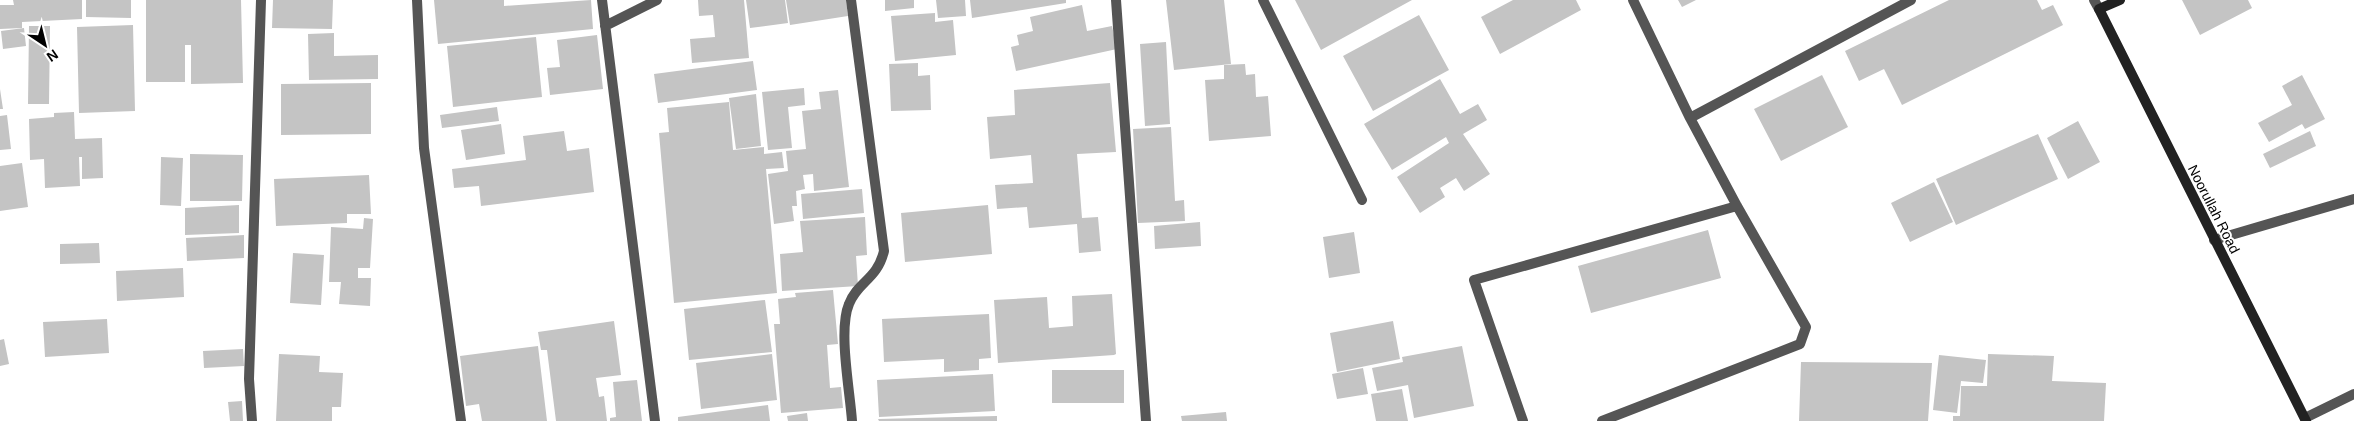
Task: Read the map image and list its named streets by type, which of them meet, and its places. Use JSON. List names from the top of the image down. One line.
{"streets":{"main road":["Noorullah Road"]},"north":"bottom right"}
